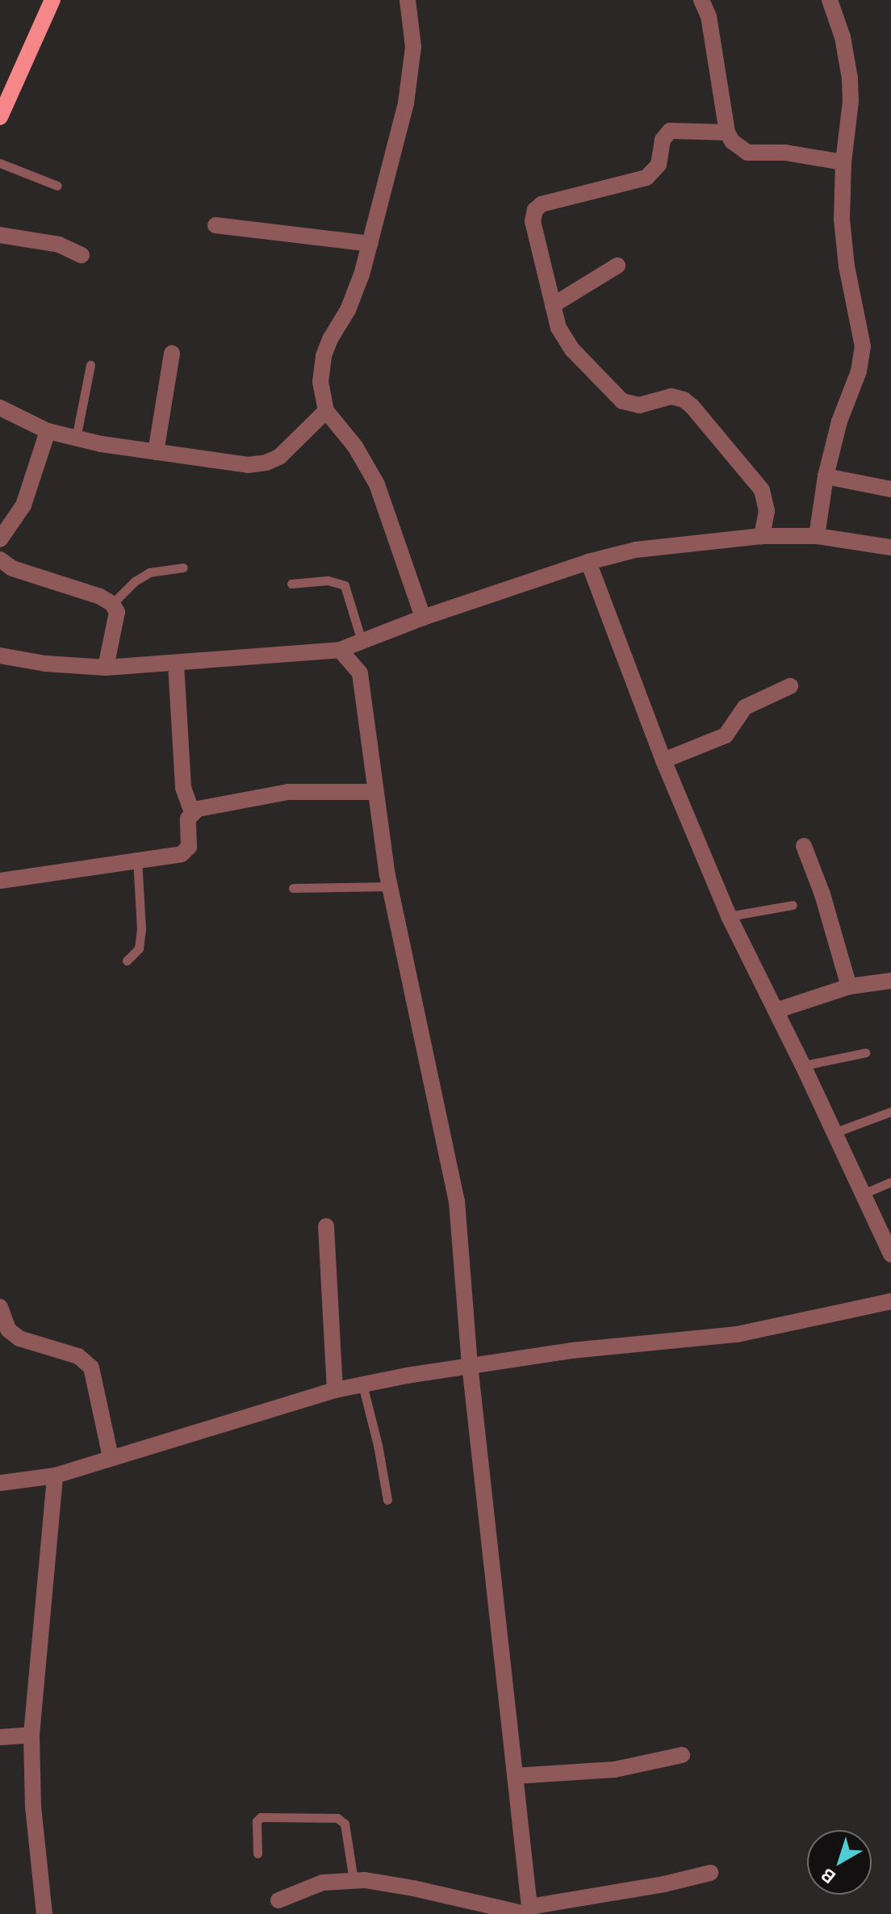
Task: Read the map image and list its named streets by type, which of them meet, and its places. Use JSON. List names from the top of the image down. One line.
{"north":"bottom left"}
